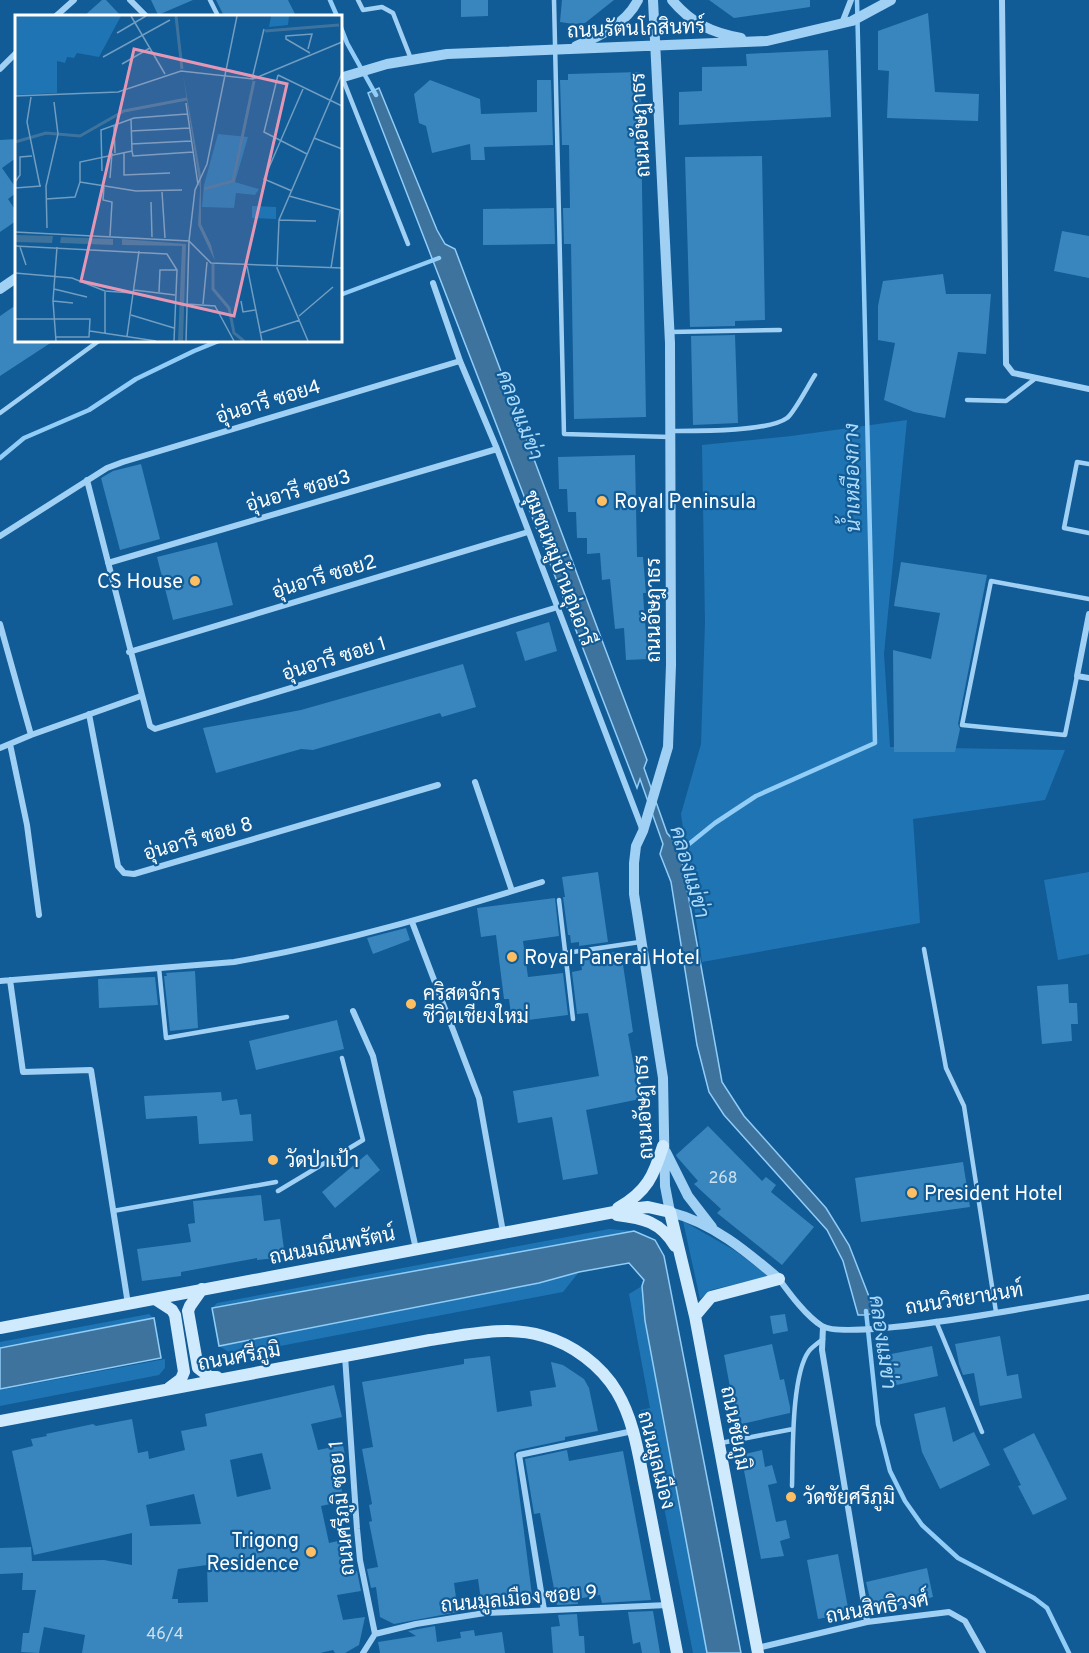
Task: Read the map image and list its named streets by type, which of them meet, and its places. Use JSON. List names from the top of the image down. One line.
{"streets":{"main road":["ถนนมณีนพรัตน์","ถนนศรีภูมิ","ถนนชัยภูมิ","ถนนมูลเมือง"],"street":["ถนนรัตนโกสินทร์","ถนนอัษฎาธร","อุ่นอารี ซอย4","อุ่นอารี ซอย3","ชุมชนหมู่บ้านอุ่นอารี","อุ่นอารี ซอย2","อุ่นอารี ซอย 1","อุ่นอารี ซอย 8","ถนนวิชยานนท์","ถนนศรีภูมิ ซอย 1","ถนนมูลเมือง ซอย 9","ถนนสิทธิวงศ์"]},"crossings":[["ถนนรัตนโกสินทร์","ถนนอัษฎาธร"],["ถนนอัษฎาธร","ชุมชนหมู่บ้านอุ่นอารี"],["ถนนอัษฎาธร","ถนนมณีนพรัตน์"],["ถนนอัษฎาธร","ถนนชัยภูมิ"],["อุ่นอารี ซอย4","ชุมชนหมู่บ้านอุ่นอารี"],["อุ่นอารี ซอย3","ชุมชนหมู่บ้านอุ่นอารี"],["ชุมชนหมู่บ้านอุ่นอารี","อุ่นอารี ซอย2"],["ชุมชนหมู่บ้านอุ่นอารี","อุ่นอารี ซอย 1"],["ถนนมณีนพรัตน์","ถนนชัยภูมิ"],["ถนนศรีภูมิ","ถนนมูลเมือง"],["ถนนศรีภูมิ","ถนนศรีภูมิ ซอย 1"],["ถนนชัยภูมิ","ถนนสิทธิวงศ์"],["ถนนมูลเมือง","ถนนมูลเมือง ซอย 9"],["ถนนศรีภูมิ ซอย 1","ถนนมูลเมือง ซอย 9"]],"water":["คลองแม่ข่า","น้ำเหมืองกาง"],"places":["Royal Peninsula","CS House","Royal Panerai Hotel","คริสตจักร ชีวิตเชียงใหม่","วัดป่าเป้า","President Hotel","วัดชัยศรีภูมิ","Trigong Residence"],"house_numbers":["268","46/4"]}
